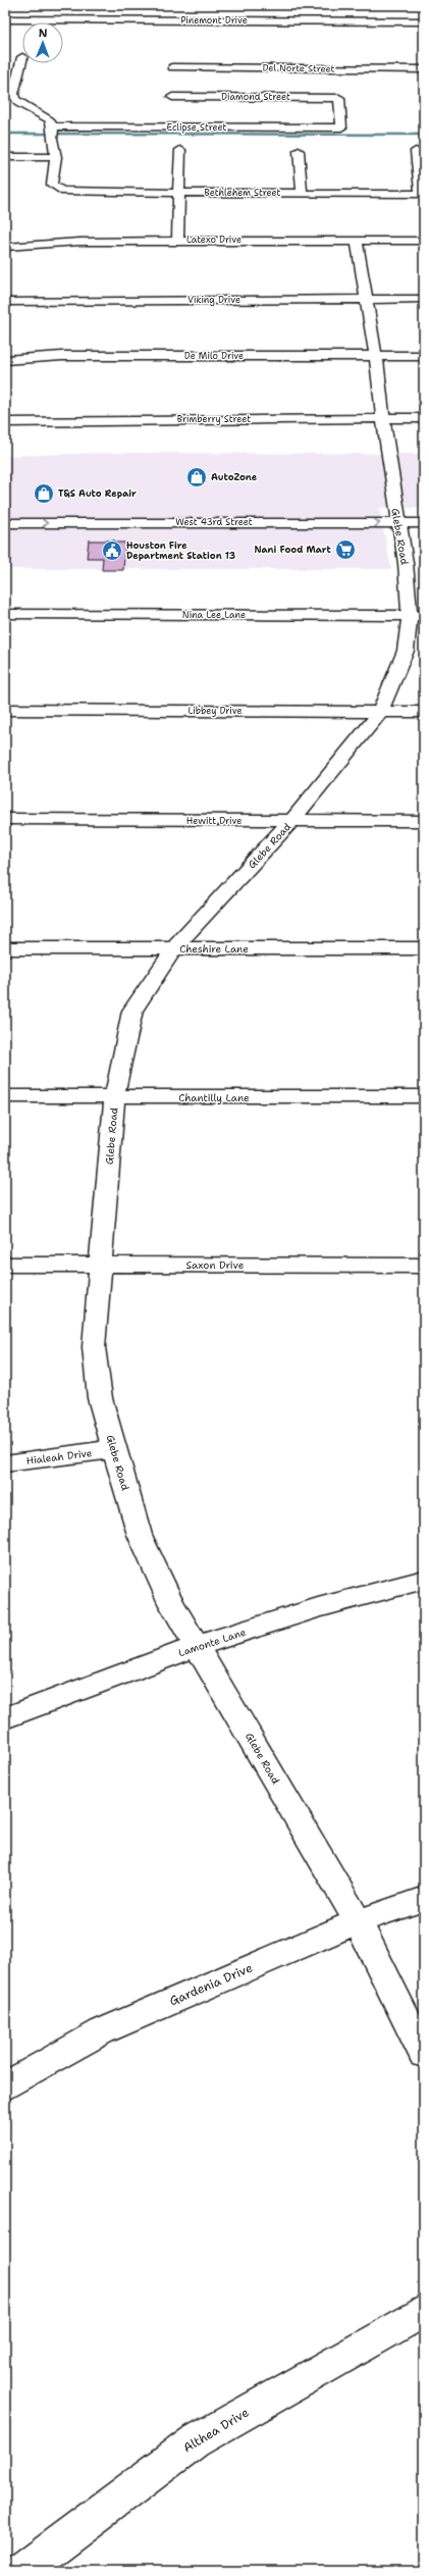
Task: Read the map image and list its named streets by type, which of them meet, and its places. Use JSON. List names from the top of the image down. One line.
{"streets":{"street":["Pinemont Drive","Del Norte Street","Diamond Street","Eclipse Street","Bethlehem Street","Latexo Drive","Viking Drive","De Milo Drive","Brimberry Street","West 43rd Street","Glebe Road","Nina Lee Lane","Libbey Drive","Hewitt Drive","Cheshire Lane","Chantilly Lane","Saxon Drive","Hialeah Drive","Lamonte Lane","Gardenia Drive","Althea Drive"]},"crossings":[["Diamond Street","Eclipse Street"],["Latexo Drive","Glebe Road"],["Viking Drive","Glebe Road"],["De Milo Drive","Glebe Road"],["Brimberry Street","Glebe Road"],["West 43rd Street","Glebe Road"],["Glebe Road","Nina Lee Lane"],["Glebe Road","Libbey Drive"],["Glebe Road","Hewitt Drive"],["Glebe Road","Cheshire Lane"],["Glebe Road","Chantilly Lane"],["Glebe Road","Saxon Drive"],["Glebe Road","Hialeah Drive"],["Glebe Road","Lamonte Lane"],["Glebe Road","Gardenia Drive"]],"places":{"shop":["AutoZone","T&S Auto Repair"],"supermarket":["Nani Food Mart"],"public building":["Houston Fire Department Station 13"]},"north":"top"}
